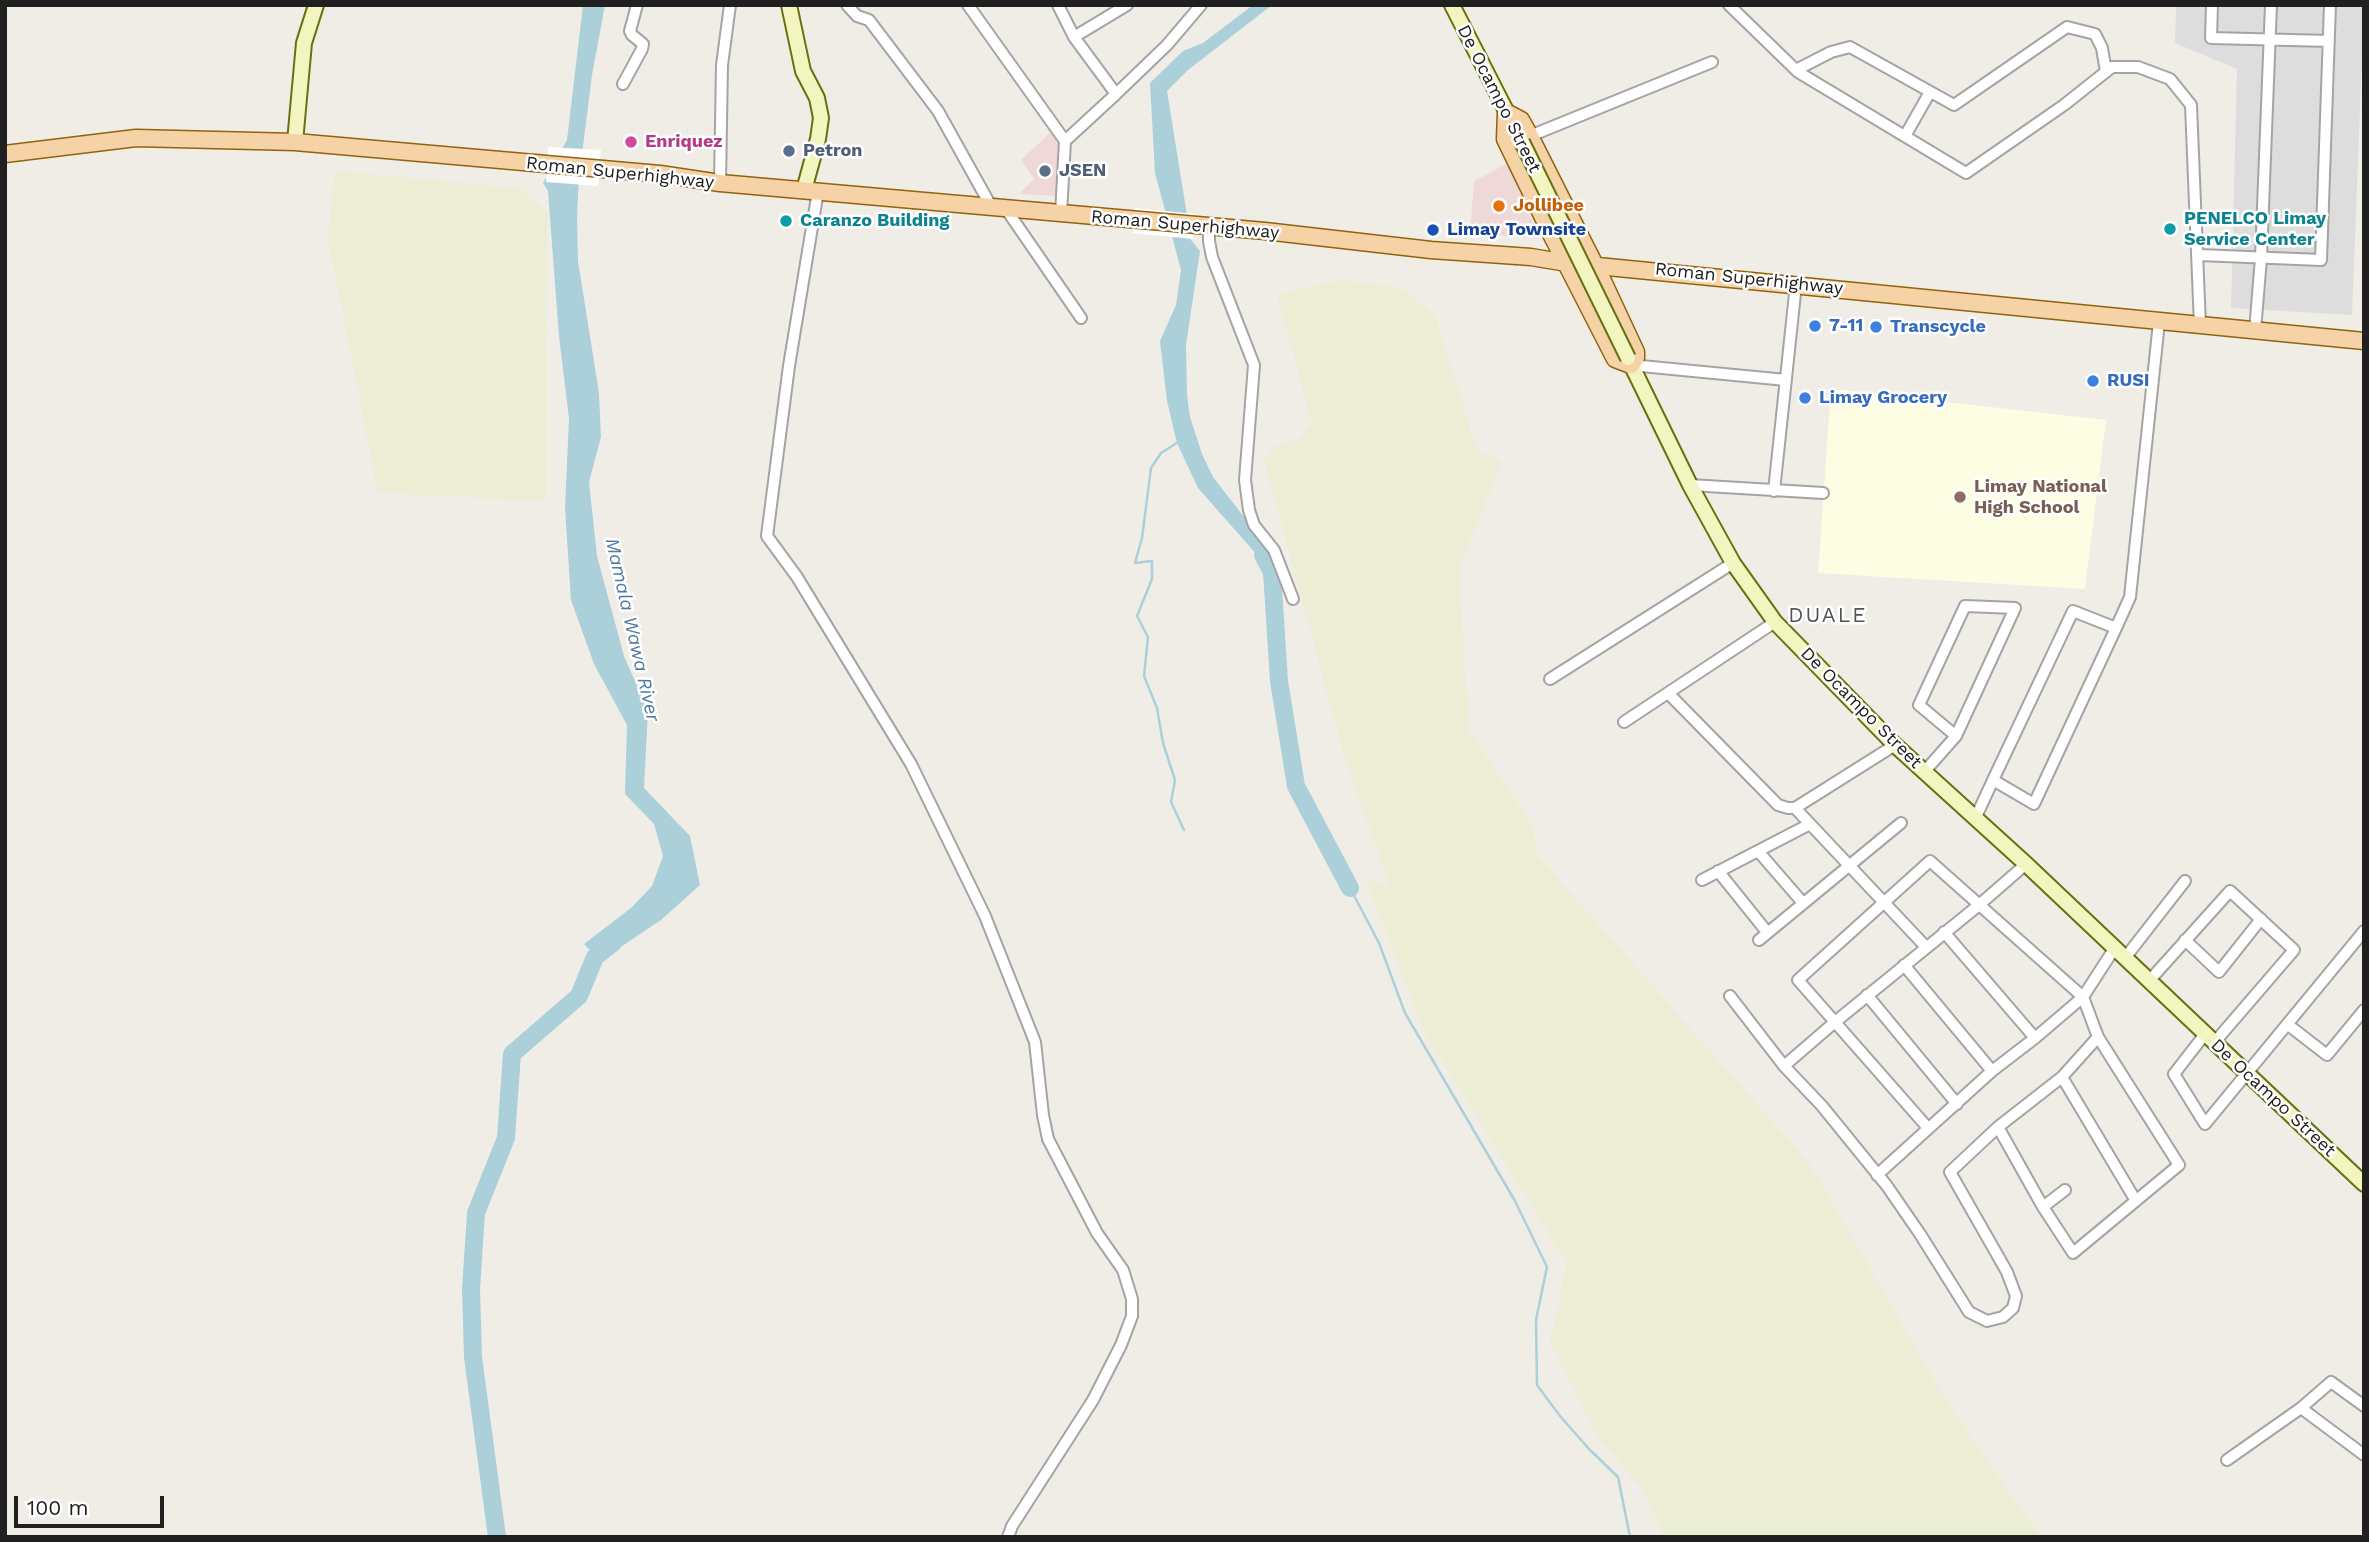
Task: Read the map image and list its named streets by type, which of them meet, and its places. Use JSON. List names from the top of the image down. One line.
{"streets":{"main road":["Roman Superhighway"],"street":["De Ocampo Street"]},"districts":["DUALE"],"water":["Mamala Wawa River"],"places":["Enriquez","Petron","JSEN","Jollibee","Caranzo Building","PENELCO Limay Service Center","Limay Townsite","7-11","Transcycle","RUSI","Limay Grocery","Limay National High School"],"scale_bar":"100 m"}
